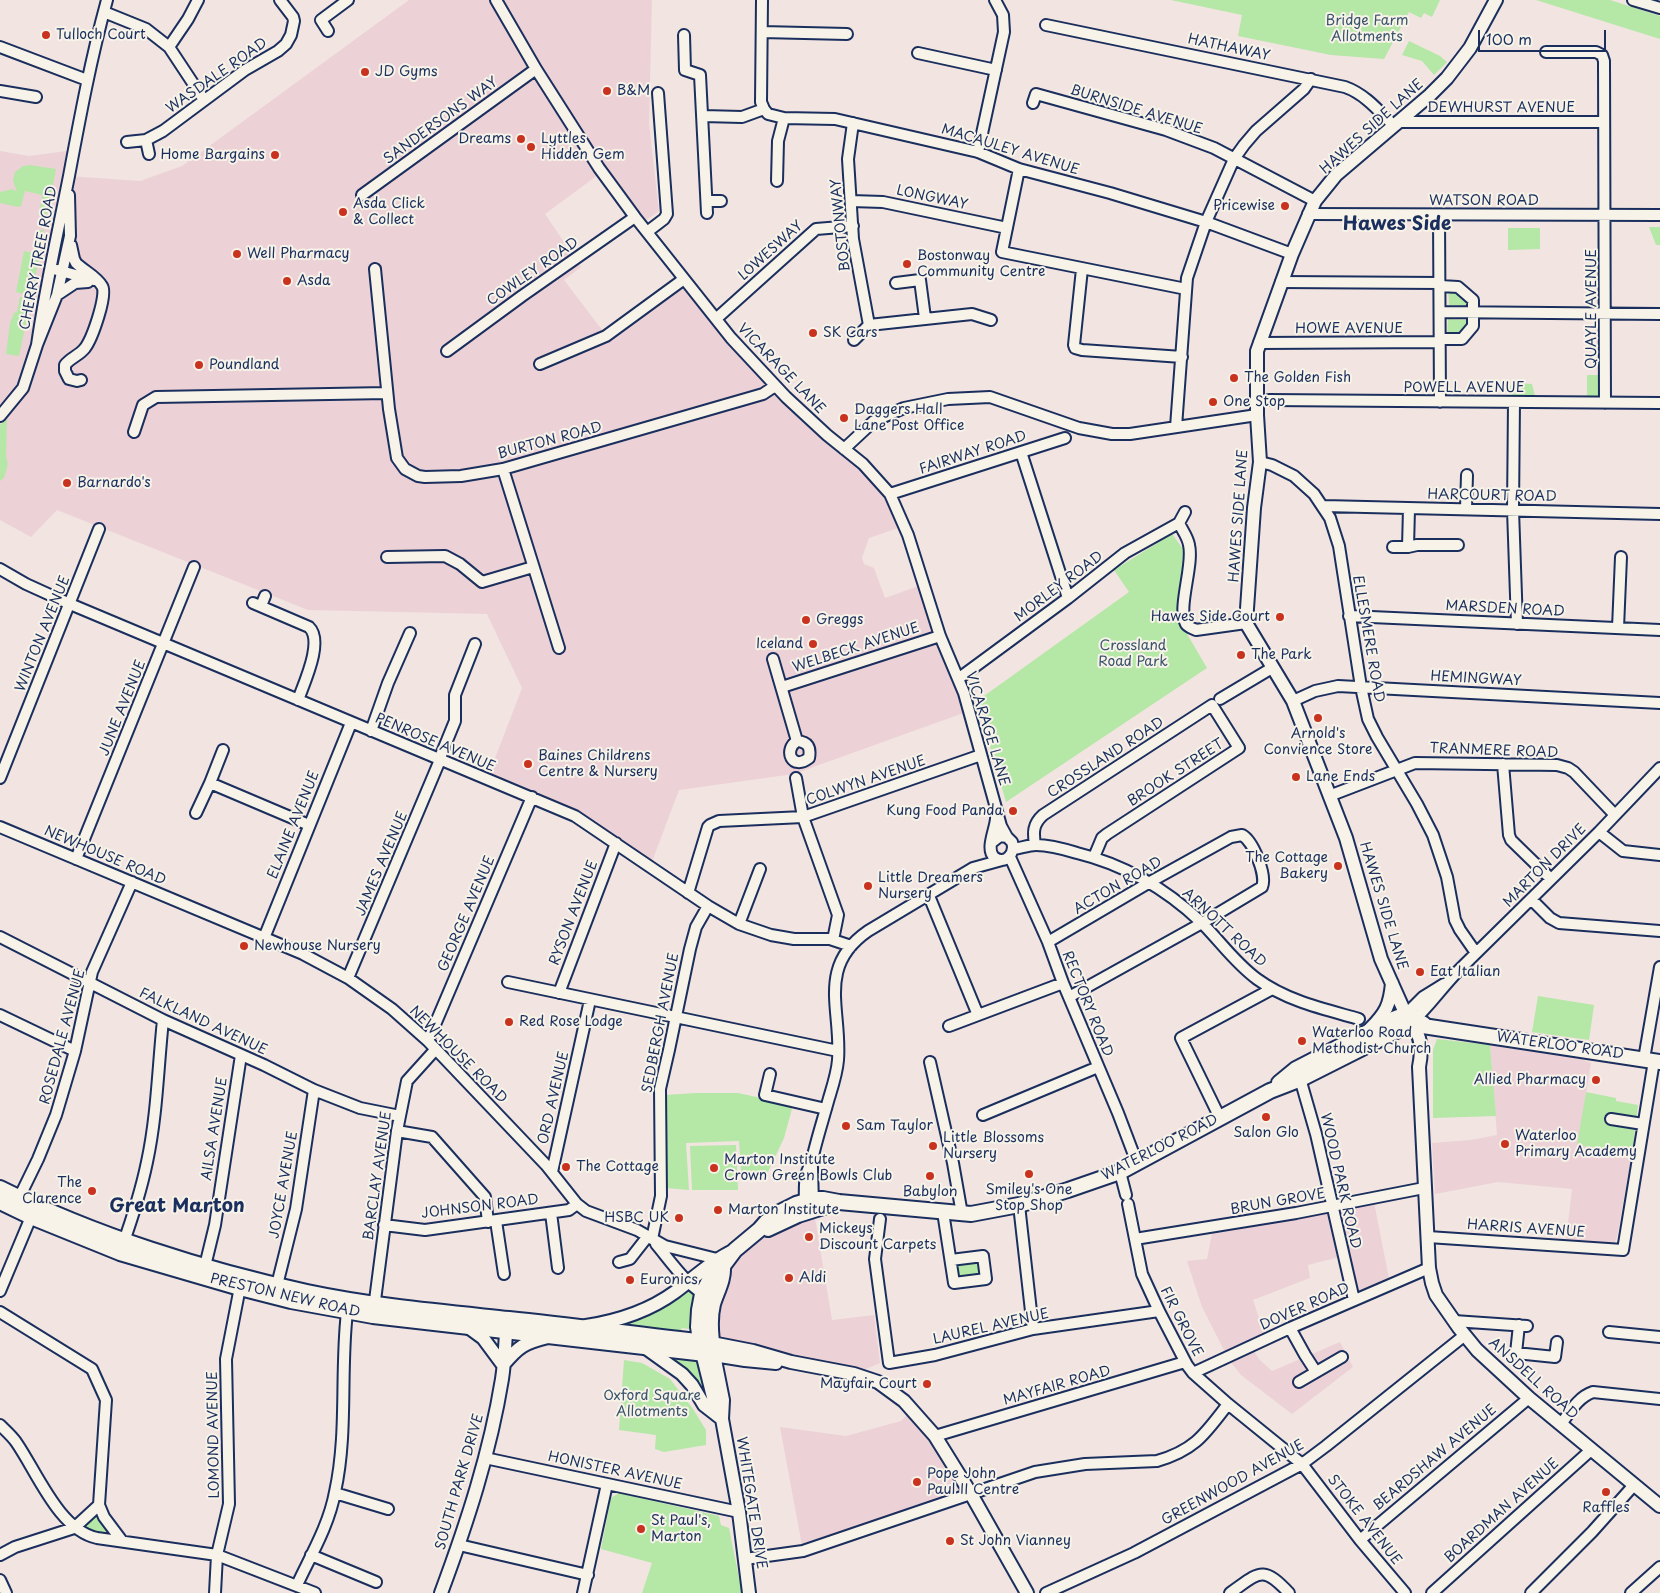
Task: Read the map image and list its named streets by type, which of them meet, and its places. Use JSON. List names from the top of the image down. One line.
{"streets":{"highway":["WATERLOO ROAD","PRESTON NEW ROAD"],"main road":["HAWES SIDE LANE","ANSDELL ROAD","SOUTH PARK DRIVE","WHITEGATE DRIVE"],"street":["HATHAWAY","WASDALE ROAD","DEWHURST AVENUE","BURNSIDE AVENUE","SANDERSONS WAY","MACAULEY AVENUE","LONGWAY","WATSON ROAD","BOSTONWAY","LOWESWAY","CHERRY TREE ROAD","COWLEY ROAD","QUAYLE AVENUE","HOWE AVENUE","VICARAGE LANE","POWELL AVENUE","BURTON ROAD","FAIRWAY ROAD","HARCOURT ROAD","MORLEY ROAD","MARSDEN ROAD","WINTON AVENUE","ELLESMERE ROAD","WELBECK AVENUE","HEMINGWAY","JUNE AVENUE","PENROSE AVENUE","TRANMERE ROAD","CROSSLAND ROAD","BROOK STREET","COLWYN AVENUE","ELAINE AVENUE","NEWHOUSE ROAD","JAMES AVENUE","MARTON DRIVE","ACTON ROAD","RYSON AVENUE","GEORGE AVENUE","ARNOTT ROAD","RECTORY ROAD","FALKLAND AVENUE","SEDBERGH AVENUE","ROSEDALE AVENUE","ORD AVENUE","AILSA AVENUE","BARCLAY AVENUE","WOOD PARK ROAD","JOYCE AVENUE","BRUN GROVE","JOHNSON ROAD","HARRIS AVENUE","DOVER ROAD","FIR GROVE","LAUREL AVENUE","MAYFAIR ROAD","LOMOND AVENUE","BEARDSHAW AVENUE","HONISTER AVENUE","GREENWOOD AVENUE","BOARDMAN AVENUE","STOKE AVENUE"]},"crossings":[["HATHAWAY","DEWHURST AVENUE"],["HATHAWAY","HAWES SIDE LANE"],["DEWHURST AVENUE","HAWES SIDE LANE"],["DEWHURST AVENUE","QUAYLE AVENUE"],["BURNSIDE AVENUE","HAWES SIDE LANE"],["SANDERSONS WAY","VICARAGE LANE"],["HAWES SIDE LANE","MACAULEY AVENUE"],["HAWES SIDE LANE","WATSON ROAD"],["HAWES SIDE LANE","HOWE AVENUE"],["HAWES SIDE LANE","ELLESMERE ROAD"],["HAWES SIDE LANE","HEMINGWAY"],["HAWES SIDE LANE","TRANMERE ROAD"],["HAWES SIDE LANE","CROSSLAND ROAD"],["HAWES SIDE LANE","MARTON DRIVE"],["HAWES SIDE LANE","WATERLOO ROAD"],["HAWES SIDE LANE","ANSDELL ROAD"],["MACAULEY AVENUE","BOSTONWAY"],["LONGWAY","BOSTONWAY"],["WATSON ROAD","QUAYLE AVENUE"],["BOSTONWAY","LOWESWAY"],["LOWESWAY","VICARAGE LANE"],["COWLEY ROAD","VICARAGE LANE"],["QUAYLE AVENUE","POWELL AVENUE"],["VICARAGE LANE","BURTON ROAD"],["VICARAGE LANE","FAIRWAY ROAD"],["VICARAGE LANE","MORLEY ROAD"],["VICARAGE LANE","WELBECK AVENUE"],["VICARAGE LANE","PENROSE AVENUE"],["VICARAGE LANE","COLWYN AVENUE"],["VICARAGE LANE","ARNOTT ROAD"],["VICARAGE LANE","RECTORY ROAD"],["VICARAGE LANE","WATERLOO ROAD"],["HARCOURT ROAD","ELLESMERE ROAD"],["MARSDEN ROAD","ELLESMERE ROAD"],["WINTON AVENUE","PENROSE AVENUE"],["ELLESMERE ROAD","HEMINGWAY"],["ELLESMERE ROAD","TRANMERE ROAD"],["ELLESMERE ROAD","MARTON DRIVE"],["JUNE AVENUE","PENROSE AVENUE"],["JUNE AVENUE","NEWHOUSE ROAD"],["PENROSE AVENUE","COLWYN AVENUE"],["PENROSE AVENUE","ELAINE AVENUE"],["PENROSE AVENUE","JAMES AVENUE"],["PENROSE AVENUE","RYSON AVENUE"],["PENROSE AVENUE","GEORGE AVENUE"],["PENROSE AVENUE","SEDBERGH AVENUE"],["TRANMERE ROAD","MARTON DRIVE"],["CROSSLAND ROAD","BROOK STREET"],["CROSSLAND ROAD","ARNOTT ROAD"],["BROOK STREET","ARNOTT ROAD"],["ELAINE AVENUE","NEWHOUSE ROAD"],["NEWHOUSE ROAD","JAMES AVENUE"],["NEWHOUSE ROAD","GEORGE AVENUE"],["NEWHOUSE ROAD","SEDBERGH AVENUE"],["NEWHOUSE ROAD","ROSEDALE AVENUE"],["NEWHOUSE ROAD","WATERLOO ROAD"],["NEWHOUSE ROAD","ORD AVENUE"],["NEWHOUSE ROAD","BARCLAY AVENUE"],["NEWHOUSE ROAD","JOHNSON ROAD"],["NEWHOUSE ROAD","PRESTON NEW ROAD"],["MARTON DRIVE","WATERLOO ROAD"],["MARTON DRIVE","ANSDELL ROAD"],["ACTON ROAD","ARNOTT ROAD"],["ACTON ROAD","RECTORY ROAD"],["ARNOTT ROAD","RECTORY ROAD"],["RECTORY ROAD","WATERLOO ROAD"],["FALKLAND AVENUE","ROSEDALE AVENUE"],["FALKLAND AVENUE","AILSA AVENUE"],["FALKLAND AVENUE","BARCLAY AVENUE"],["FALKLAND AVENUE","JOYCE AVENUE"],["ROSEDALE AVENUE","PRESTON NEW ROAD"],["WATERLOO ROAD","WOOD PARK ROAD"],["WATERLOO ROAD","PRESTON NEW ROAD"],["WATERLOO ROAD","FIR GROVE"],["WATERLOO ROAD","ANSDELL ROAD"],["WATERLOO ROAD","WHITEGATE DRIVE"],["AILSA AVENUE","PRESTON NEW ROAD"],["BARCLAY AVENUE","JOHNSON ROAD"],["BARCLAY AVENUE","PRESTON NEW ROAD"],["WOOD PARK ROAD","BRUN GROVE"],["WOOD PARK ROAD","DOVER ROAD"],["JOYCE AVENUE","PRESTON NEW ROAD"],["BRUN GROVE","FIR GROVE"],["BRUN GROVE","ANSDELL ROAD"],["HARRIS AVENUE","ANSDELL ROAD"],["PRESTON NEW ROAD","LOMOND AVENUE"],["PRESTON NEW ROAD","SOUTH PARK DRIVE"],["PRESTON NEW ROAD","WHITEGATE DRIVE"],["DOVER ROAD","FIR GROVE"],["DOVER ROAD","ANSDELL ROAD"],["FIR GROVE","LAUREL AVENUE"],["FIR GROVE","MAYFAIR ROAD"],["FIR GROVE","GREENWOOD AVENUE"],["FIR GROVE","STOKE AVENUE"],["ANSDELL ROAD","BEARDSHAW AVENUE"],["ANSDELL ROAD","GREENWOOD AVENUE"],["ANSDELL ROAD","BOARDMAN AVENUE"],["BEARDSHAW AVENUE","STOKE AVENUE"],["HONISTER AVENUE","SOUTH PARK DRIVE"],["HONISTER AVENUE","WHITEGATE DRIVE"],["GREENWOOD AVENUE","STOKE AVENUE"]],"districts":["Hawes Side","Great Marton"],"parks":["Bridge Farm Allotments","Crossland Road Park","Oxford Square Allotments"],"places":["Tulloch Court","JD Gyms","B&M","Dreams","Lyttles Hidden Gem","Home Bargains","Pricewise","Asda Click & Collect","Well Pharmacy","Bostonway Community Centre","Asda","SK Cars","Poundland","The Golden Fish","One Stop","Daggers Hall Lane Post Office","Barnardo's","Hawes Side Court","Greggs","Iceland","The Park","Arnold's Convience Store","Baines Childrens Centre & Nursery","Lane Ends","Kung Food Panda","The Cottage Bakery","Little Dreamers Nursery","Newhouse Nursery","Eat Italian","Red Rose Lodge","Waterloo Road Methodist Church","Allied Pharmacy","Salon Glo","Sam Taylor","Waterloo Primary Academy","Little Blossoms Nursery","The Cottage","Marton Institute Crown Green Bowls Club","Smiley's One Stop Shop","Babylon","The Clarence","Marton Institute","HSBC UK","Mickeys Discount Carpets","Aldi","Euronics","Mayfair Court","Pope John Paul II Centre","Raffles","St Paul's, Marton","St John Vianney"],"scale_bar":"100 m"}
